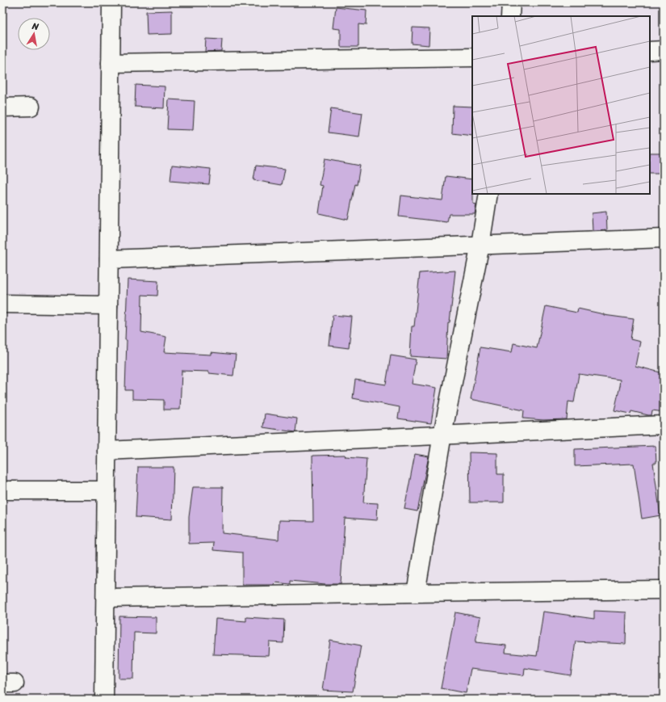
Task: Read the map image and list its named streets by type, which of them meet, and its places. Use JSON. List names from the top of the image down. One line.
{"north":"top"}
